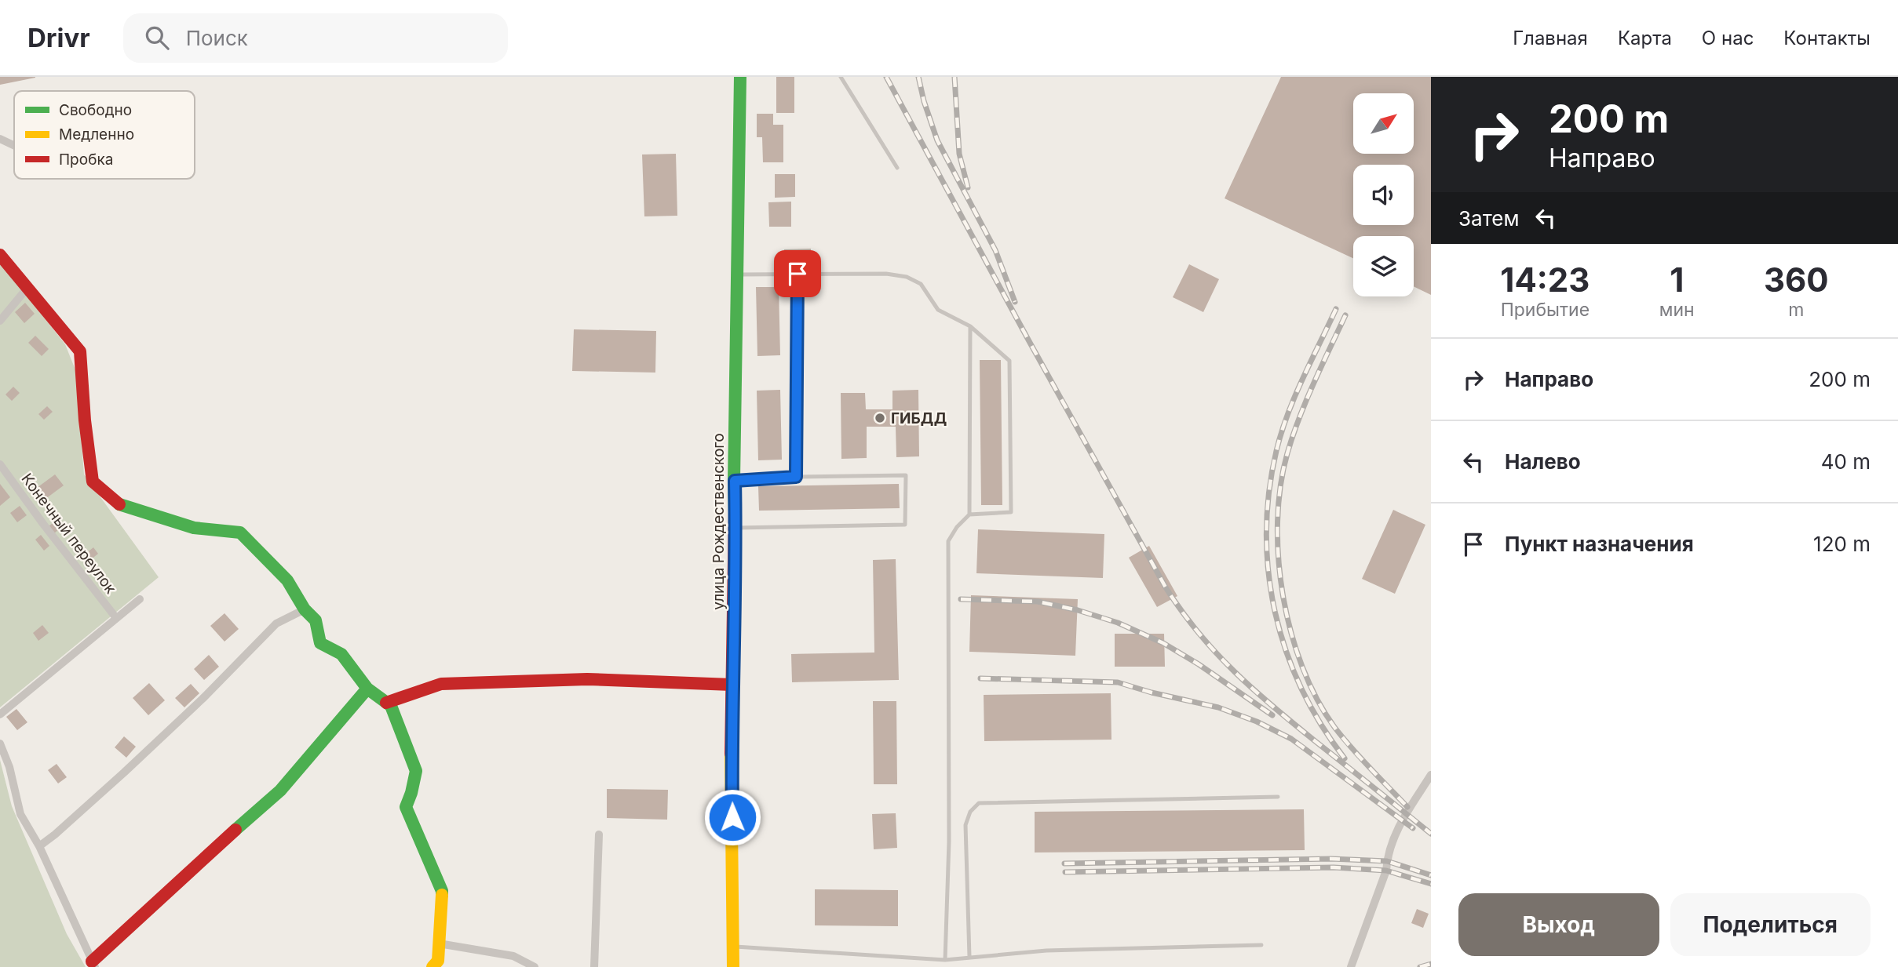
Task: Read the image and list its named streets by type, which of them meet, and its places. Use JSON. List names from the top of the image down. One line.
{"streets":{"street":["улица Рождественского","Конечный переулок"]},"places":["ГИБДД"],"legend":["Свободно","Медленно","Пробка"],"north":"top right","page":{"header":"Drivr","search":"Поиск","nav":["Главная","Карта","О нас","Контакты"],"turn":["200 m","Направо"],"then":"Затем","eta":["14:23","Прибытие","1","мин","360","m"],"list":[{"name":"Направо","value":"200 m"},{"name":"Налево","value":"40 m"},{"name":"Пункт назначения","value":"120 m"}],"buttons":["Выход","Поделиться"]}}
